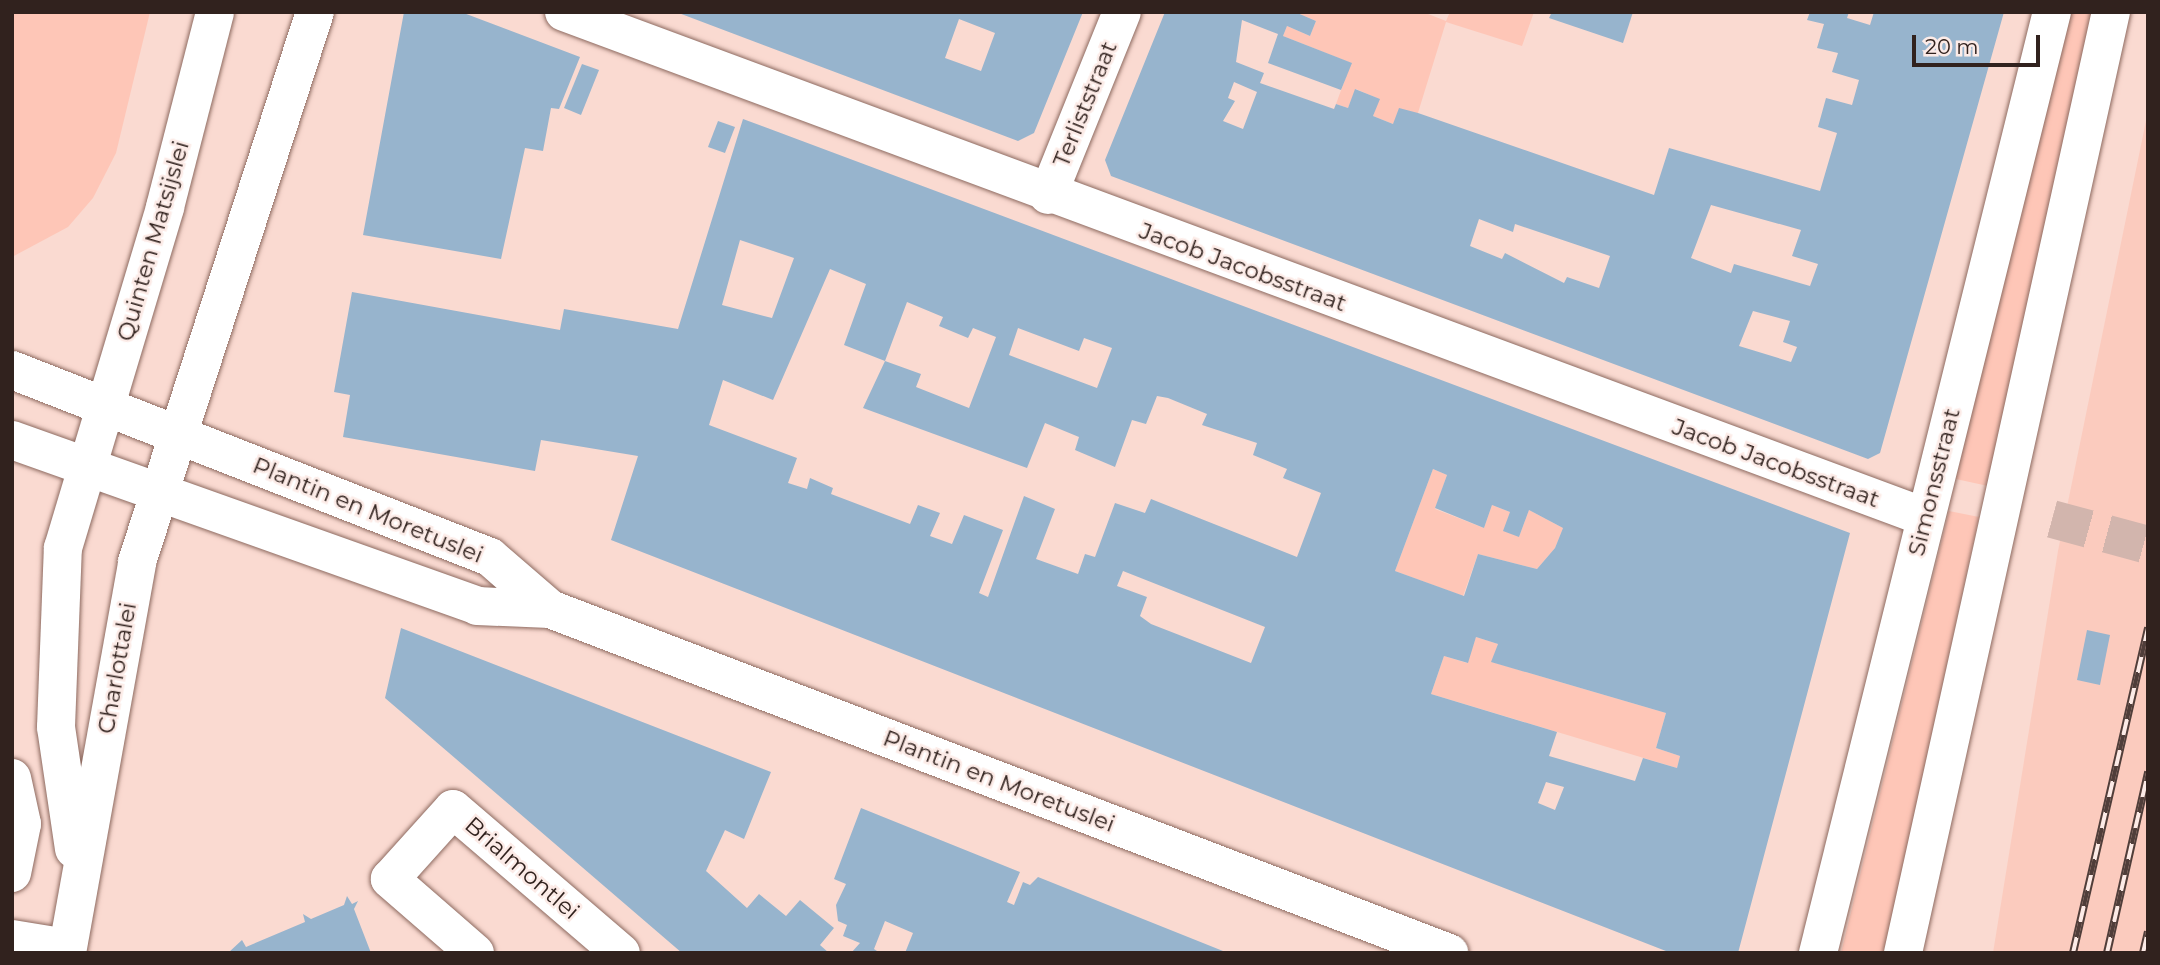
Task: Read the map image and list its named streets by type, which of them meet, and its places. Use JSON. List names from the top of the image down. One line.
{"streets":{"street":["Terliststraat","Quinten Matsijslei","Jacob Jacobsstraat","Simonsstraat","Plantin en Moretuslei","Charlottalei","Brialmontlei"]},"crossings":[["Terliststraat","Jacob Jacobsstraat"],["Quinten Matsijslei","Plantin en Moretuslei"],["Quinten Matsijslei","Charlottalei"],["Jacob Jacobsstraat","Simonsstraat"],["Plantin en Moretuslei","Charlottalei"]],"scale_bar":"20 m"}
